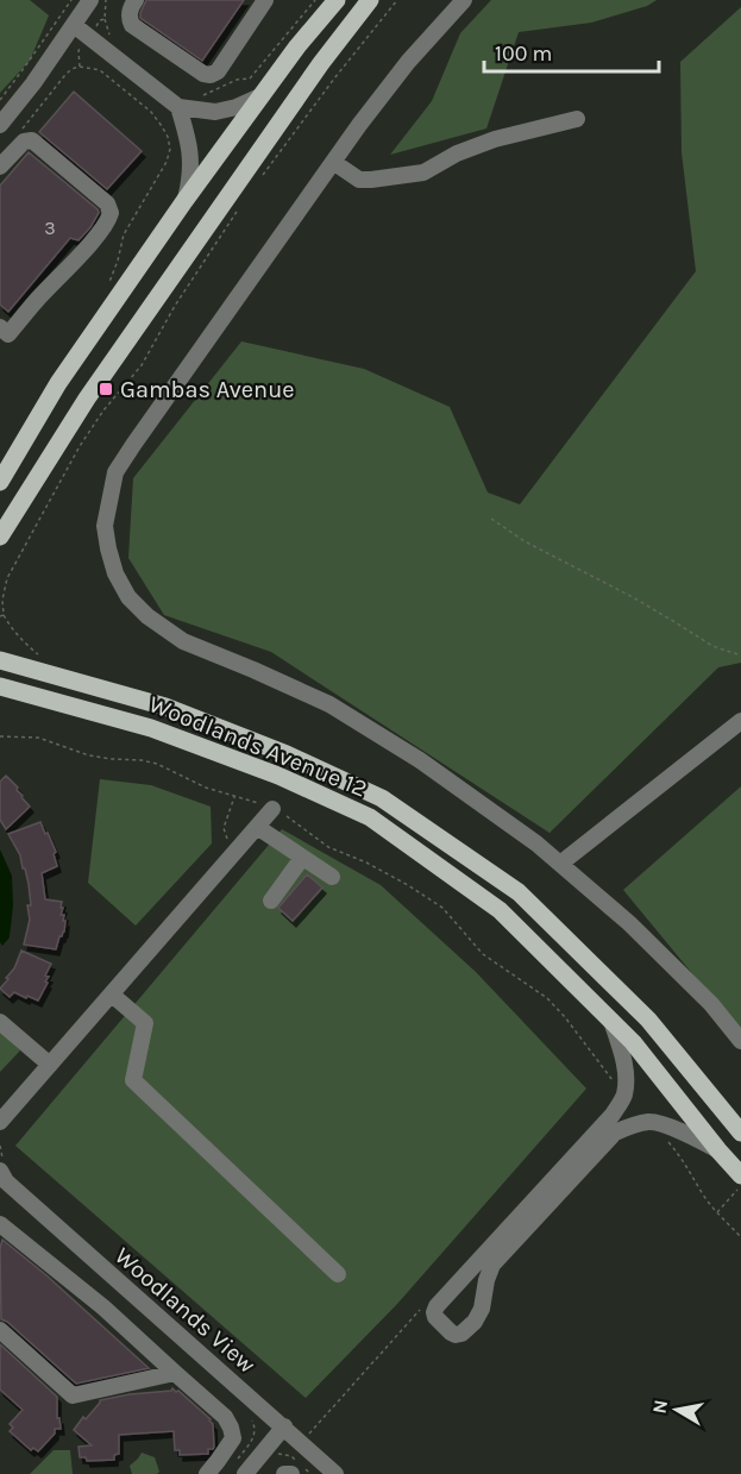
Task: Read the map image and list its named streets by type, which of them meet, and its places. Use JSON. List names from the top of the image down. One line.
{"streets":{"main road":["Woodlands Avenue 12"],"street":["Woodlands View"]},"places":{"transit":["Gambas Avenue"]},"house_numbers":["3"],"scale_bar":"100 m","north":"left"}
